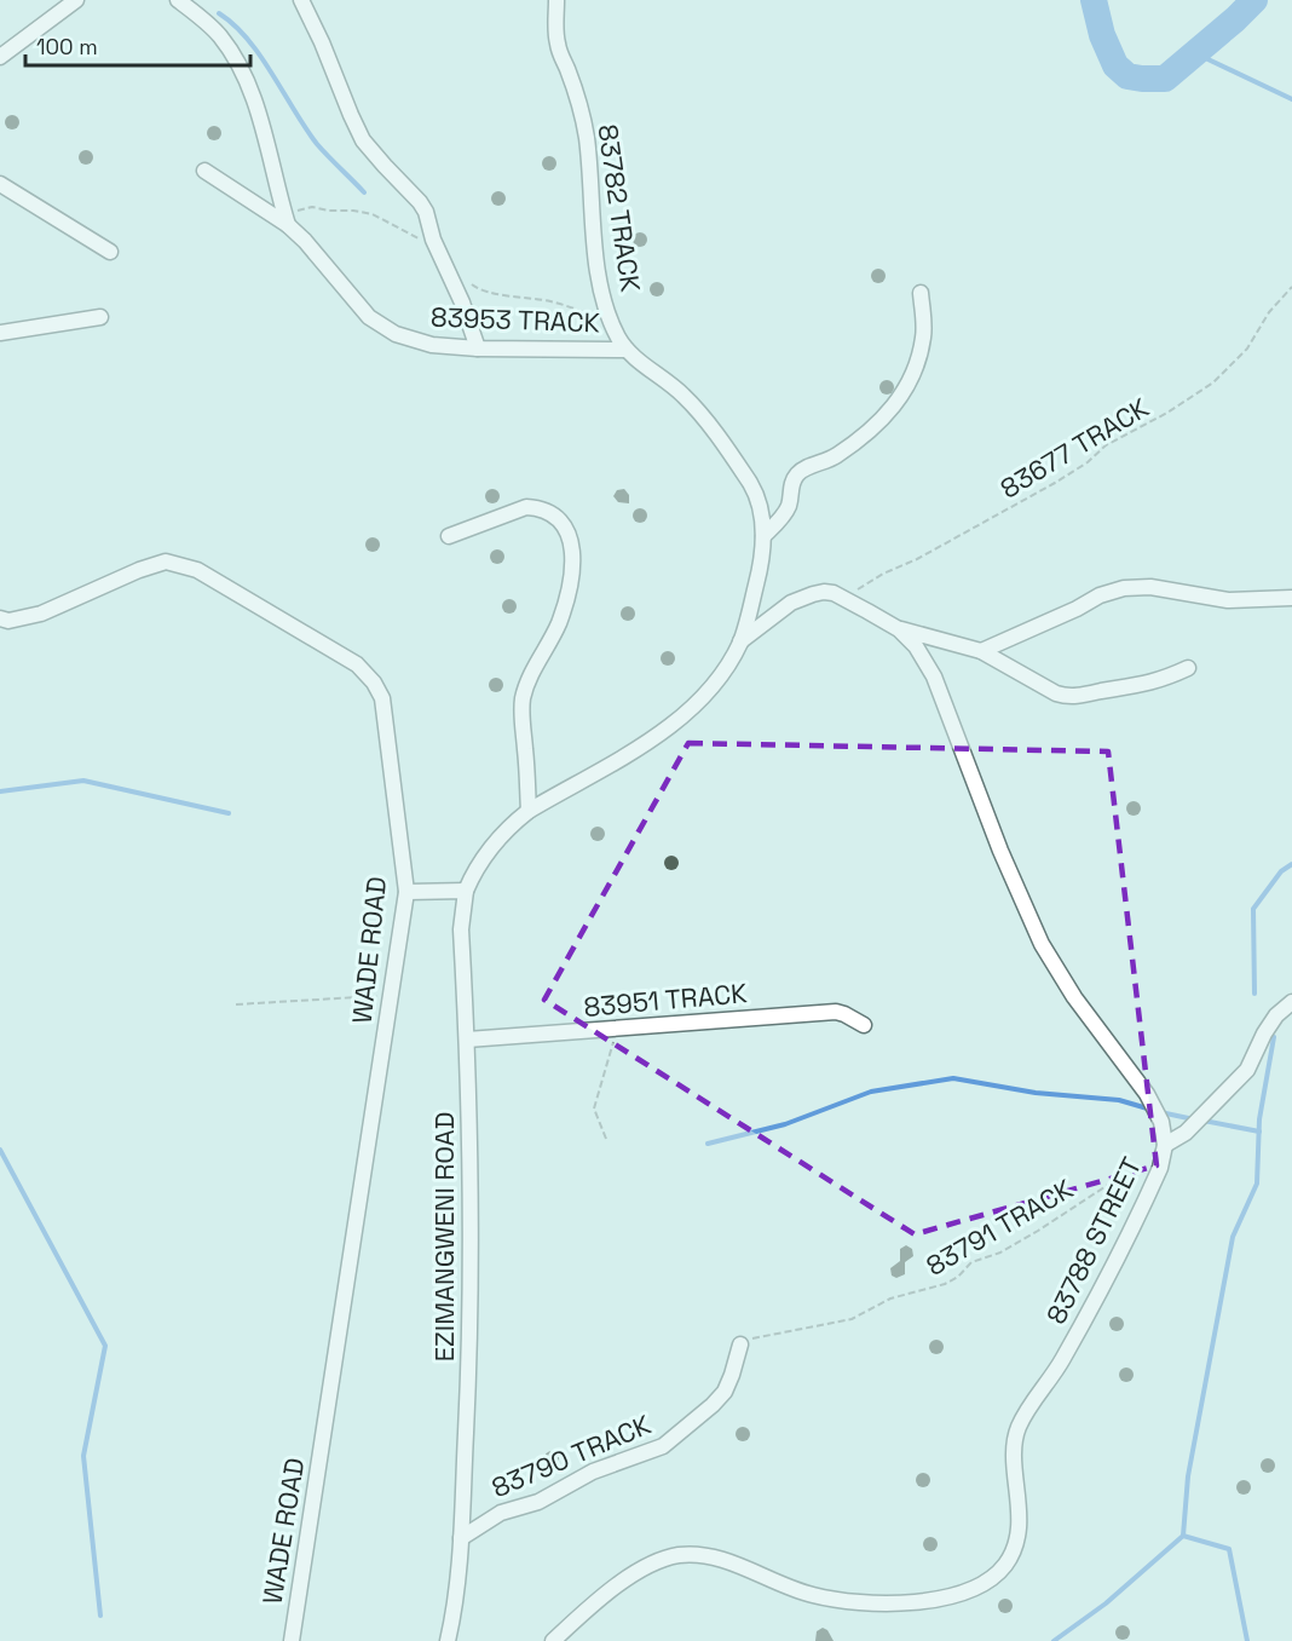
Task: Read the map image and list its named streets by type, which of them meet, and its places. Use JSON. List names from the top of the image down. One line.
{"streets":{"street":["83782 TRACK","83953 TRACK","WADE ROAD","83951 TRACK","EZIMANGWENI ROAD","83788 STREET","83790 TRACK"],"path":["83677 TRACK","83791 TRACK"]},"crossings":[["83782 TRACK","83953 TRACK"],["83782 TRACK","EZIMANGWENI ROAD"],["83782 TRACK","83788 STREET"],["83677 TRACK","83788 STREET"],["83951 TRACK","EZIMANGWENI ROAD"],["83791 TRACK","83788 STREET"],["83791 TRACK","83790 TRACK"],["EZIMANGWENI ROAD","83790 TRACK"]],"scale_bar":"100 m"}
